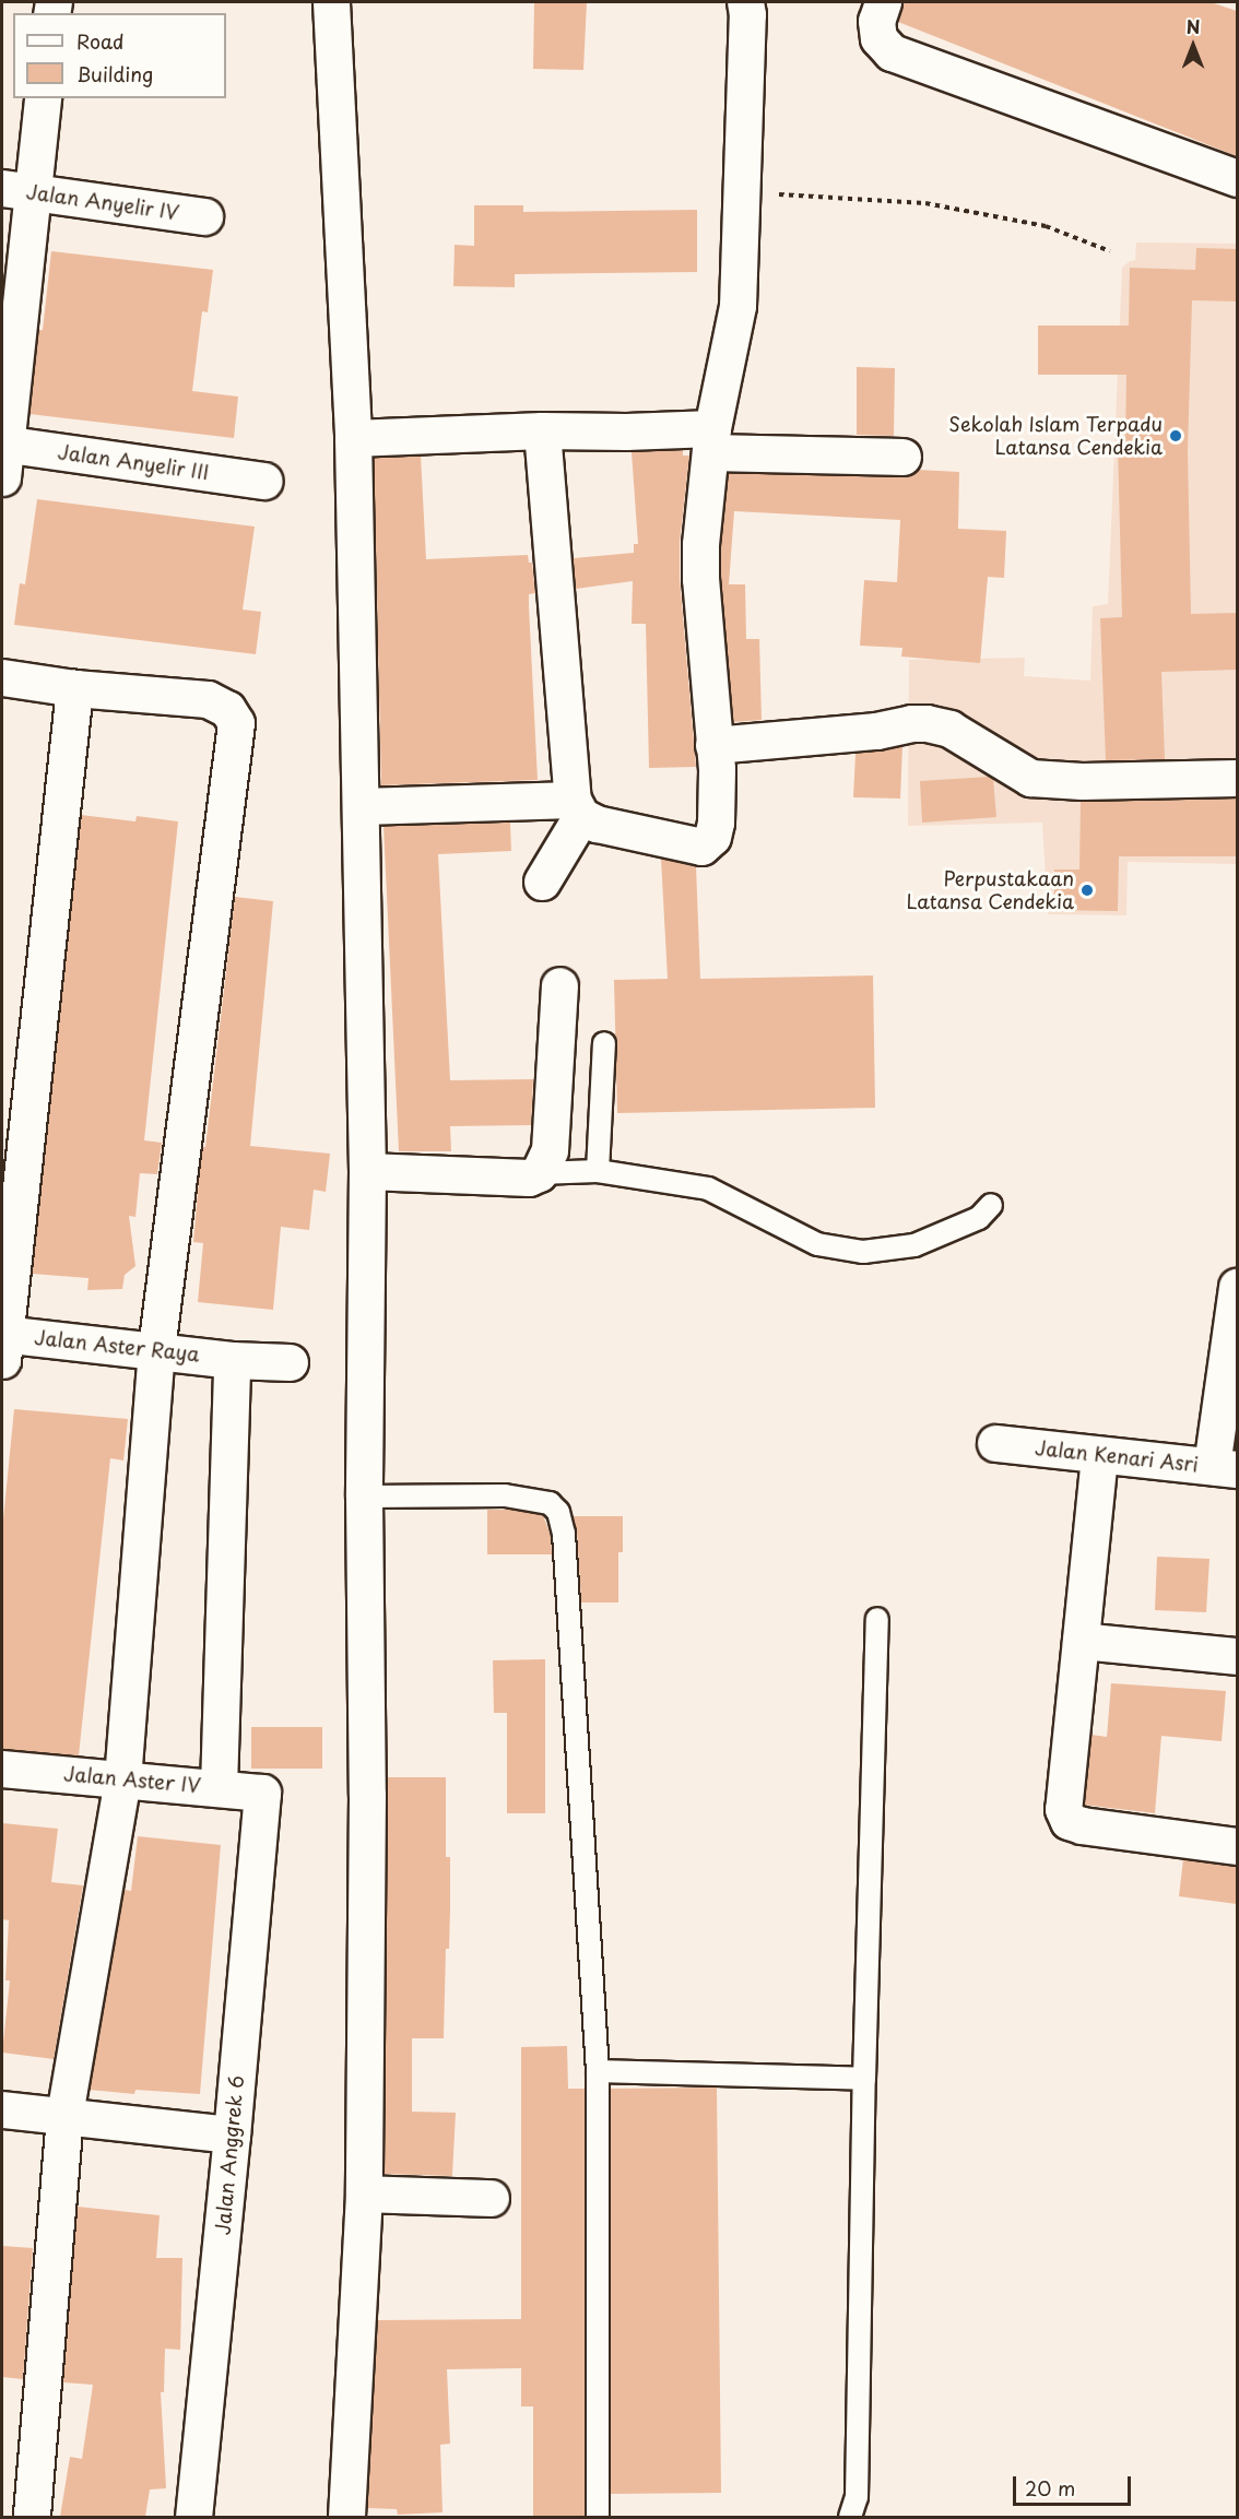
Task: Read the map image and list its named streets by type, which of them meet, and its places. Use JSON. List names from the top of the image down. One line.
{"streets":{"street":["Jalan Anyelir IV","Jalan Anyelir III","Jalan Aster Raya","Jalan Kenari Asri","Jalan Aster IV","Jalan Anggrek 6"]},"crossings":[["Jalan Aster IV","Jalan Anggrek 6"]],"places":["Sekolah Islam Terpadu Latansa Cendekia","Perpustakaan Latansa Cendekia"],"legend":["Road","Building"],"scale_bar":"20 m","north":"top"}
